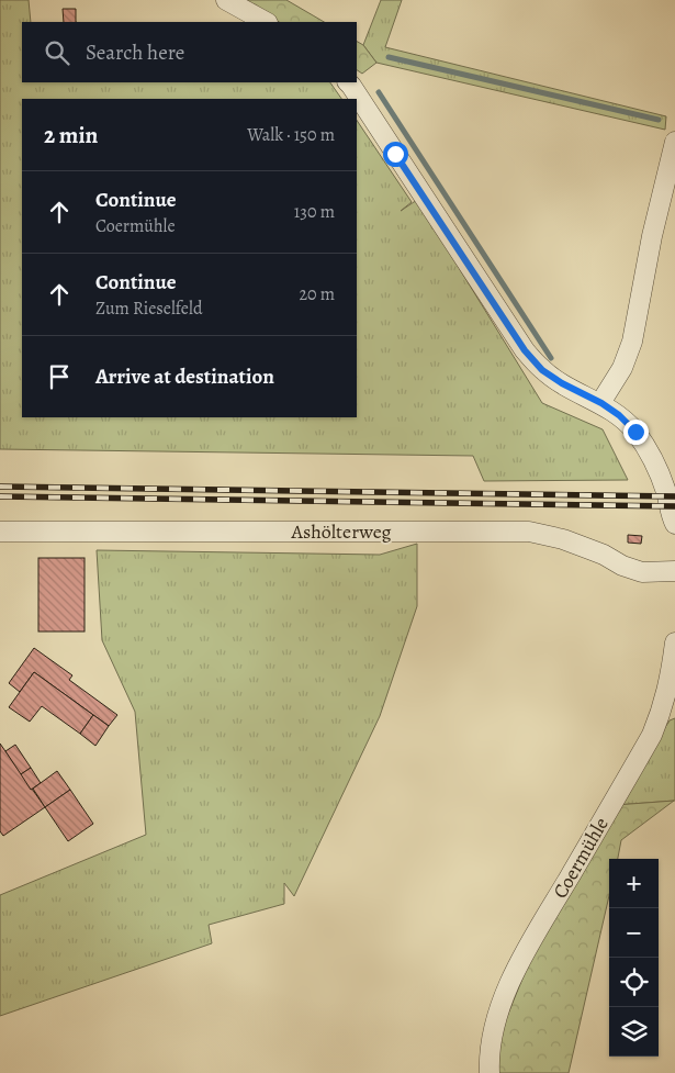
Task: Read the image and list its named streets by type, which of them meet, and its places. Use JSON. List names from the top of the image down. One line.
{"streets":{"street":["Ashölterweg","Coermühle"]},"page":{"search":"Search here","heading":["2 min","Walk · 150 m"],"list":[["Continue","Coermühle","130 m"],["Continue","Zum Rieselfeld","20 m"],"Arrive at destination"],"map_buttons":["+","−"]}}
